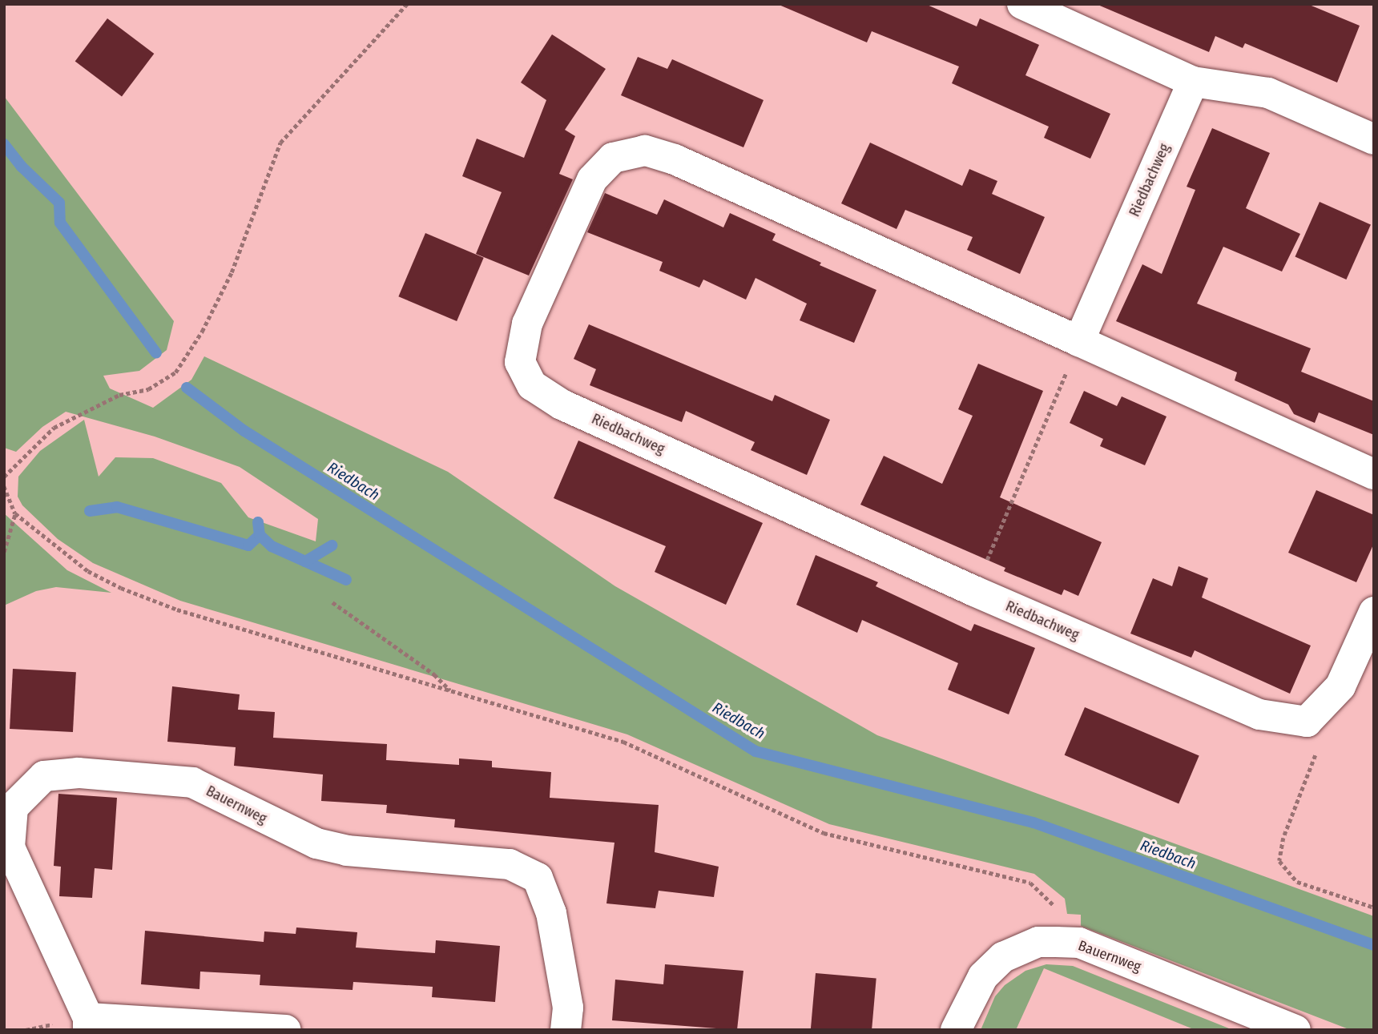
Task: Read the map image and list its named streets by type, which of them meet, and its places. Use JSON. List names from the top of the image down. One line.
{"streets":{"street":["Riedbachweg","Bauernweg"]},"water":["Riedbach"]}
